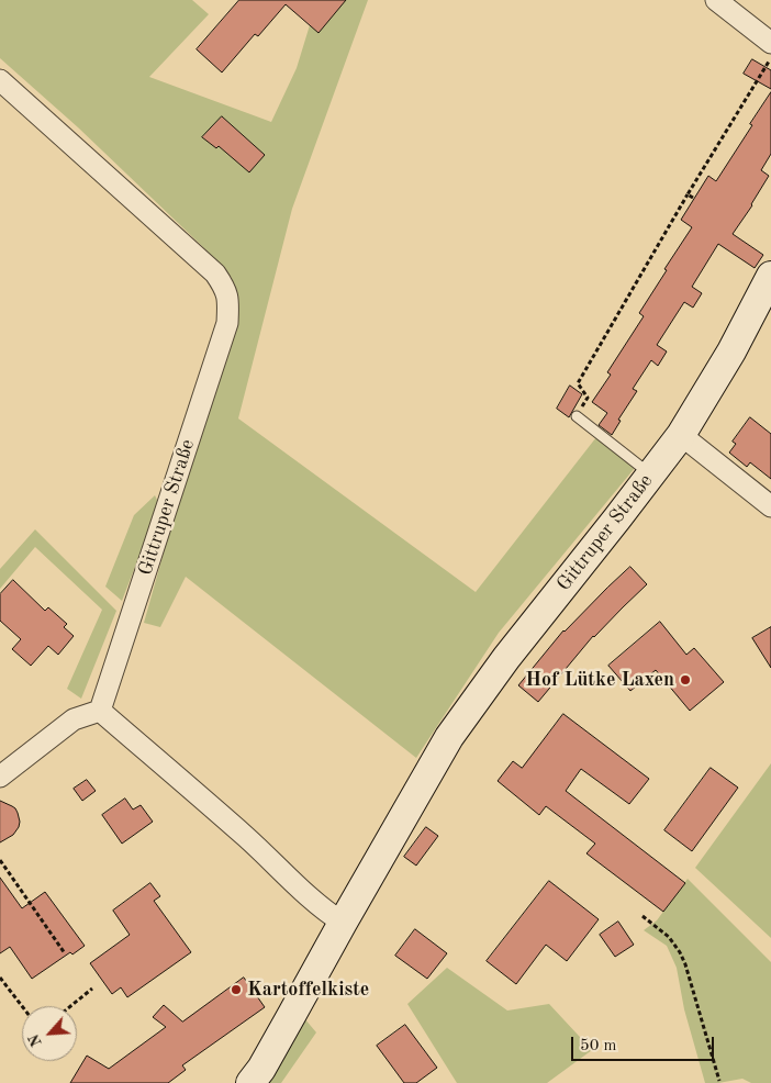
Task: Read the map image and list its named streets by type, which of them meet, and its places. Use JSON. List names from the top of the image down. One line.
{"streets":{"street":["Gittruper Straße"]},"places":["Hof Lütke Laxen","Kartoffelkiste"],"scale_bar":"50 m","north":"bottom left"}
